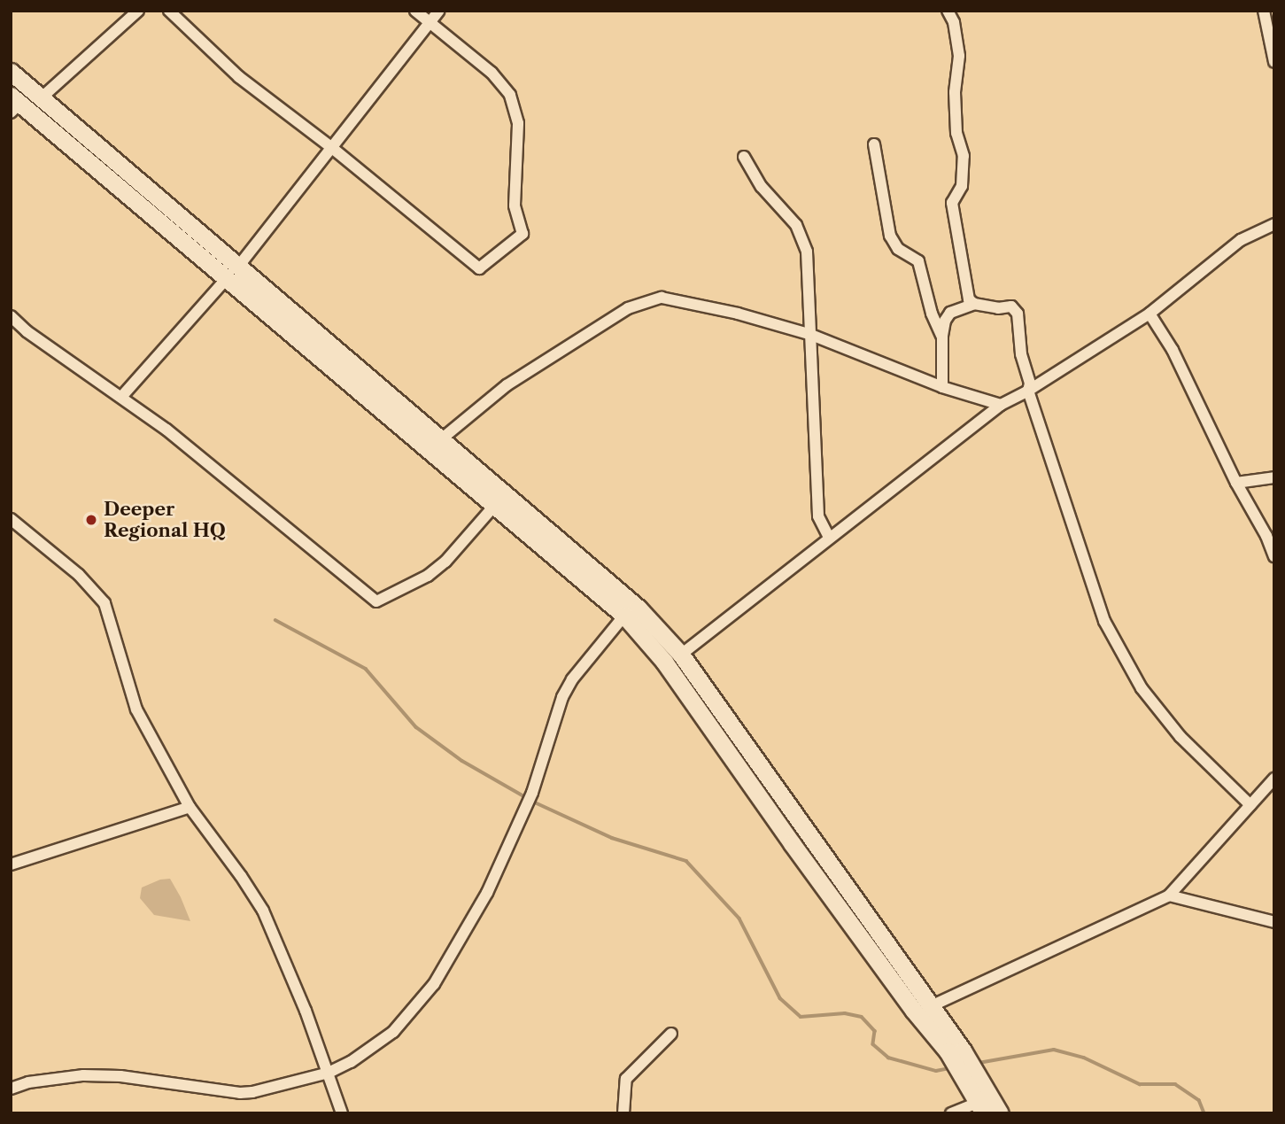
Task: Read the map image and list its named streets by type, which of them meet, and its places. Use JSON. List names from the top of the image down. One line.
{"places":["Deeper Regional HQ"]}
